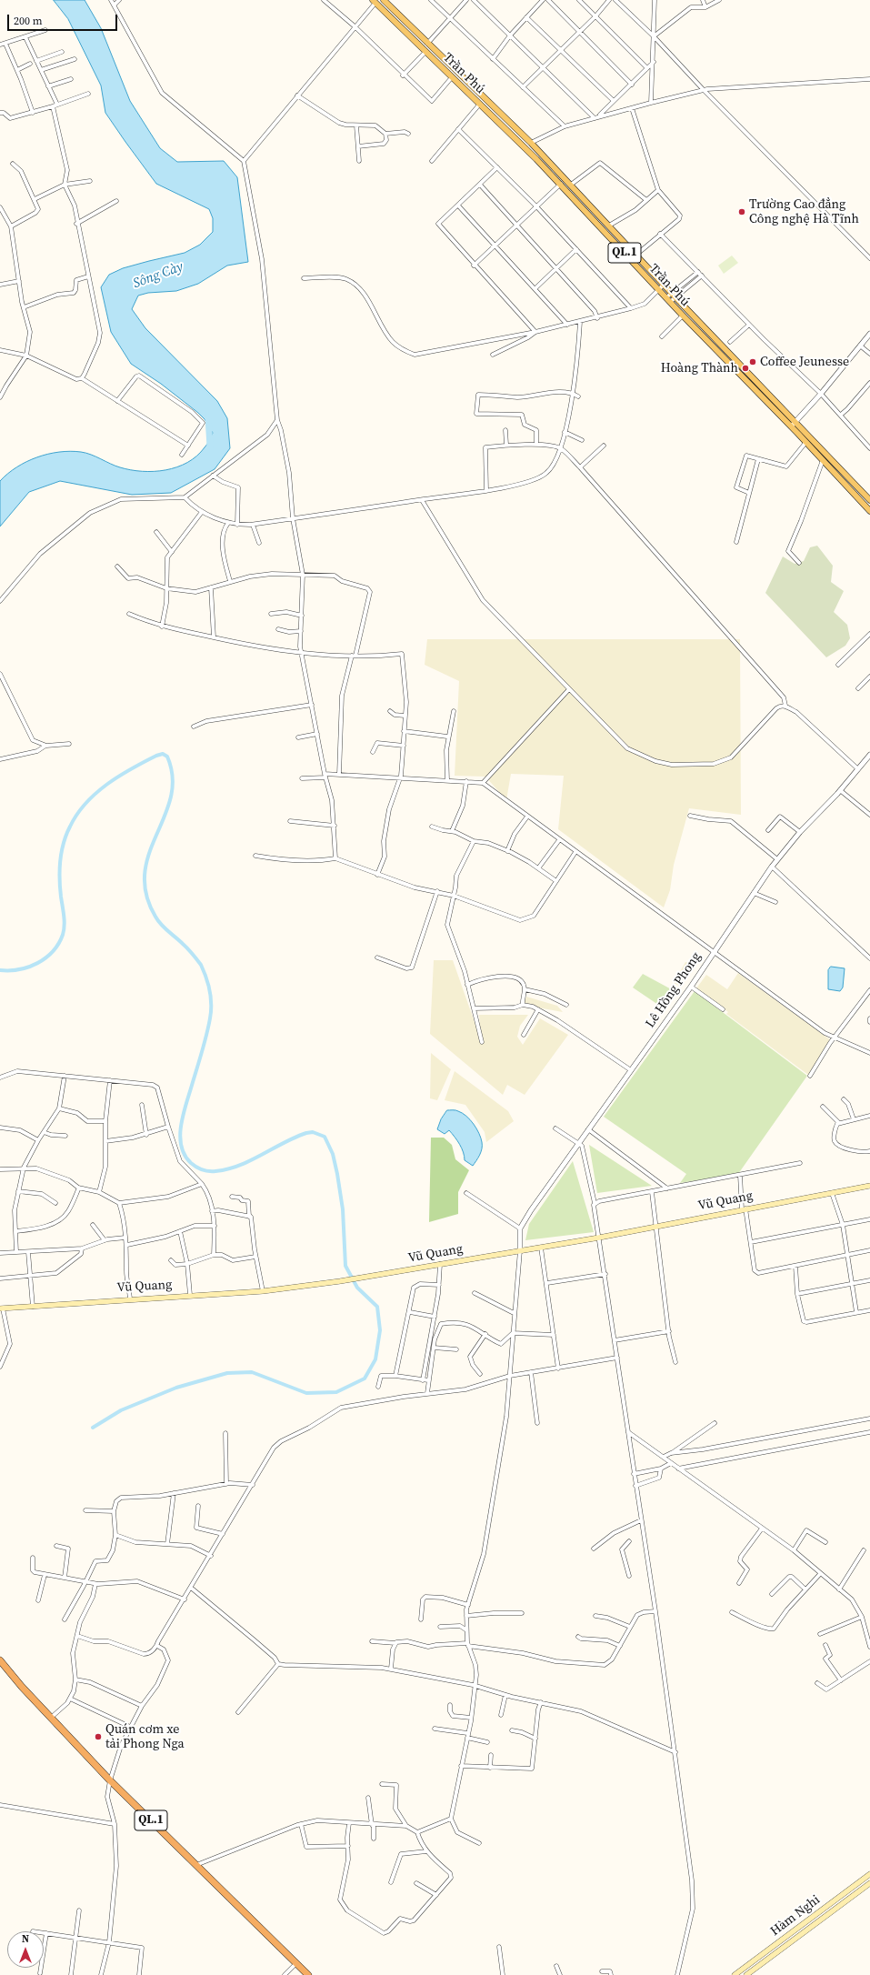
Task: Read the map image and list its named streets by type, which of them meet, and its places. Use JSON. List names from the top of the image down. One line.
{"streets":{"highway":["QL.1"],"main road":["Trần Phú","Vũ Quang","Hàm Nghi"],"street":["Lê Hồng Phong"]},"water":["Sông Cày"],"places":["Trường Cao đẳng Công nghệ Hà Tĩnh","Coffee Jeunesse","Hoàng Thành","Quán cơm xe tải Phong Nga"],"scale_bar":"200 m","north":"top"}
